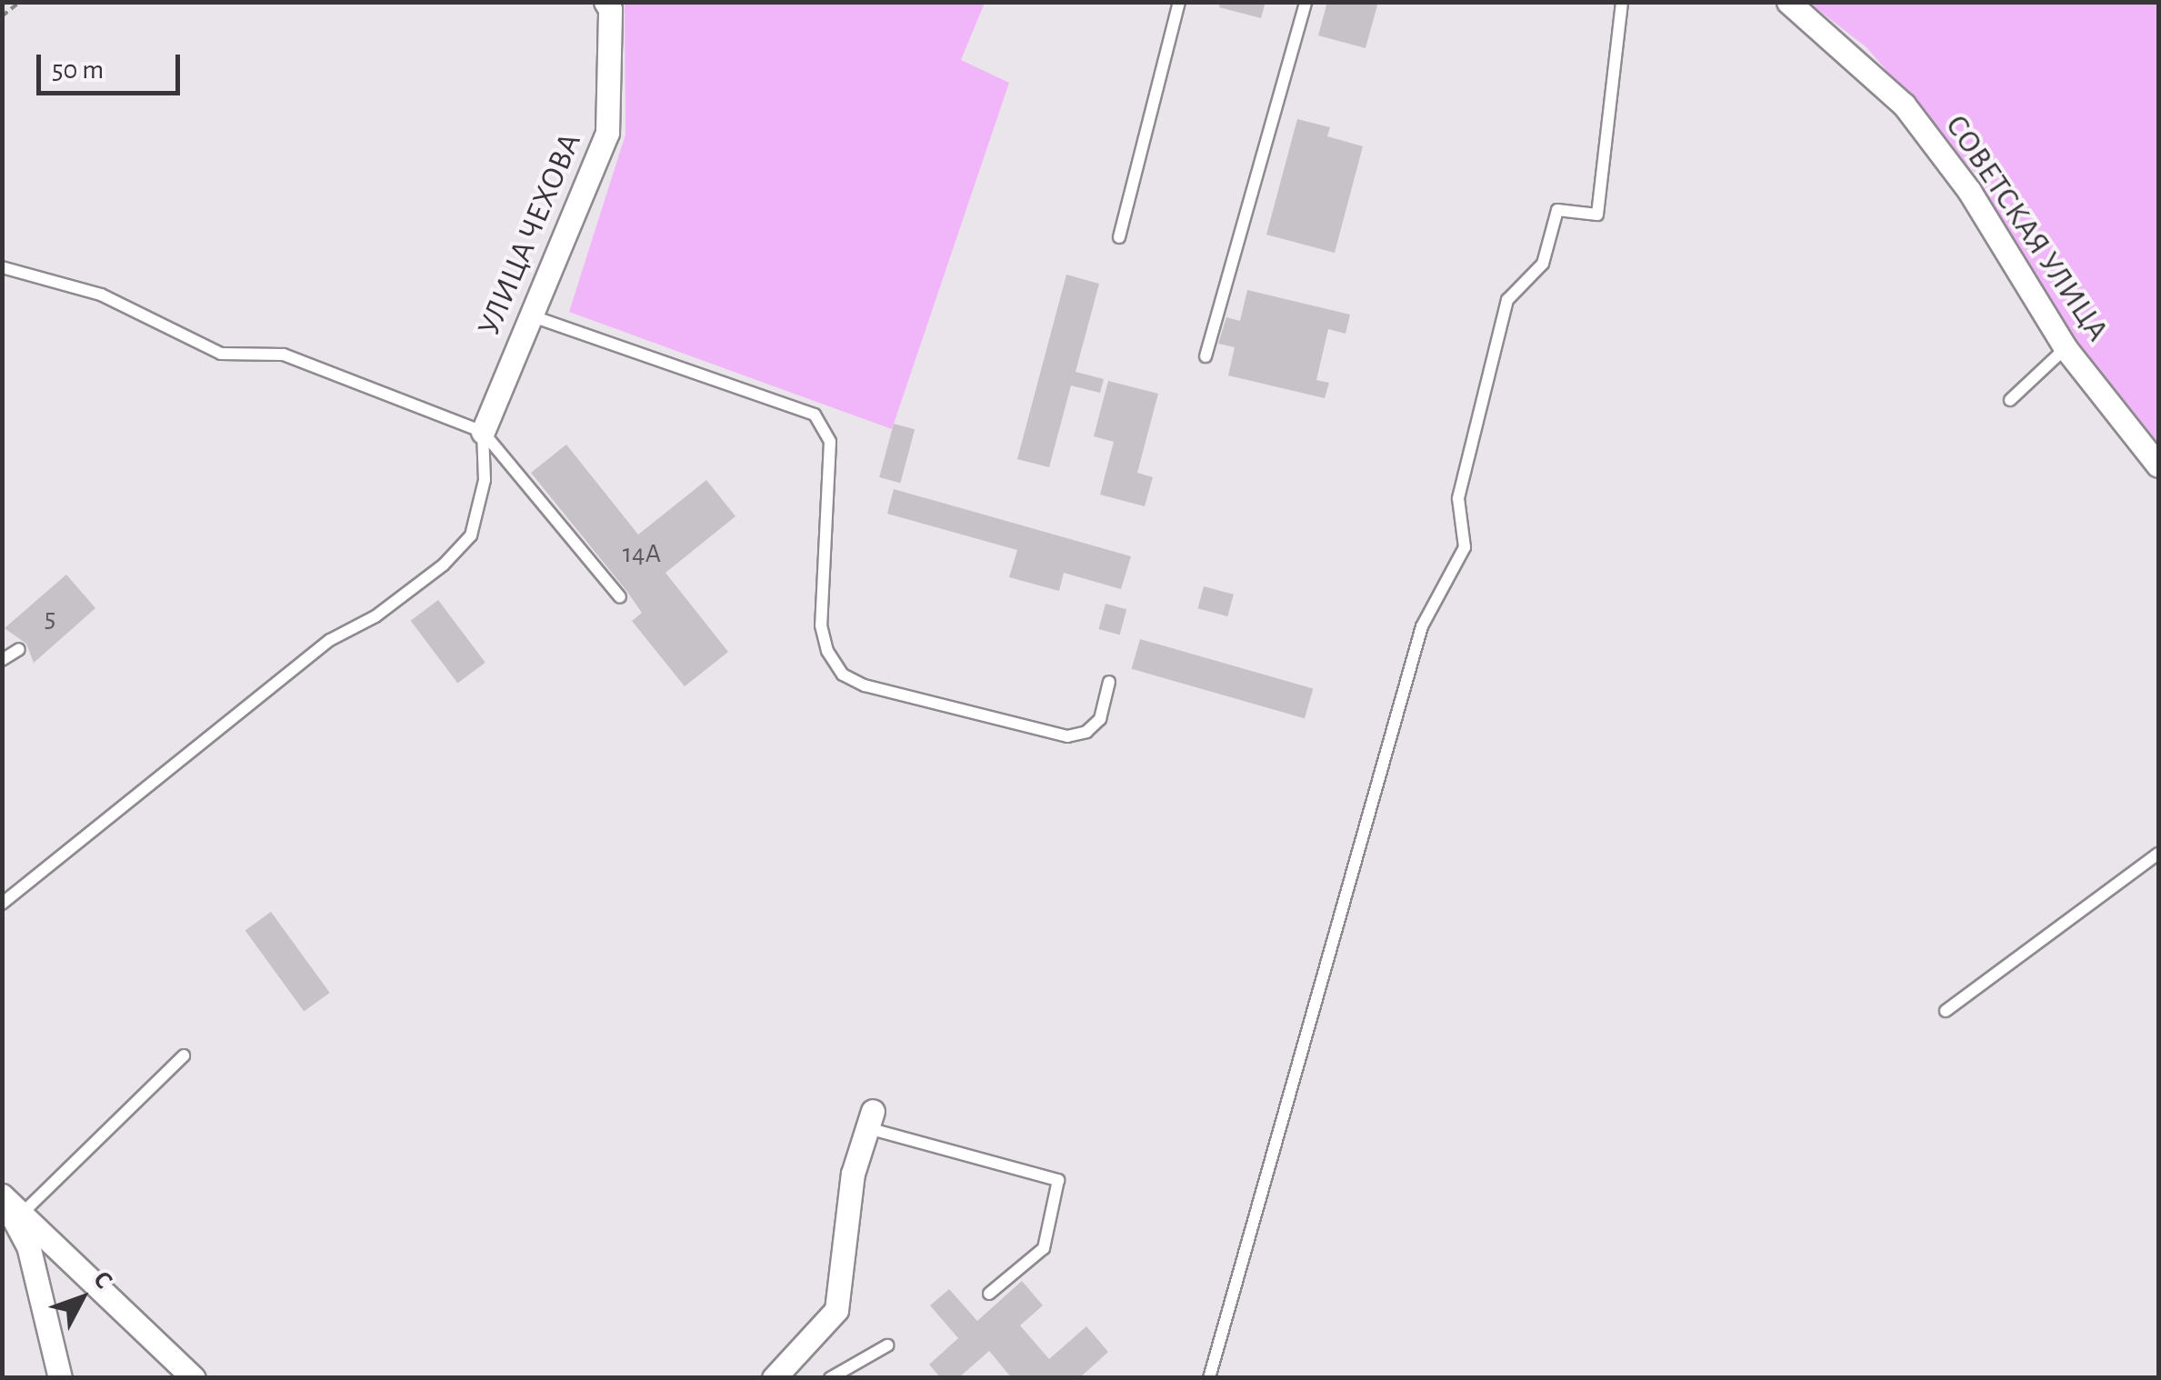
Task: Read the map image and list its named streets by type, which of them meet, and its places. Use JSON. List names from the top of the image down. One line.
{"streets":{"street":["СОВЕТСКАЯ УЛИЦА","УЛИЦА ЧЕХОВА"]},"house_numbers":["14А","5"],"scale_bar":"50 m","north":"top right"}
